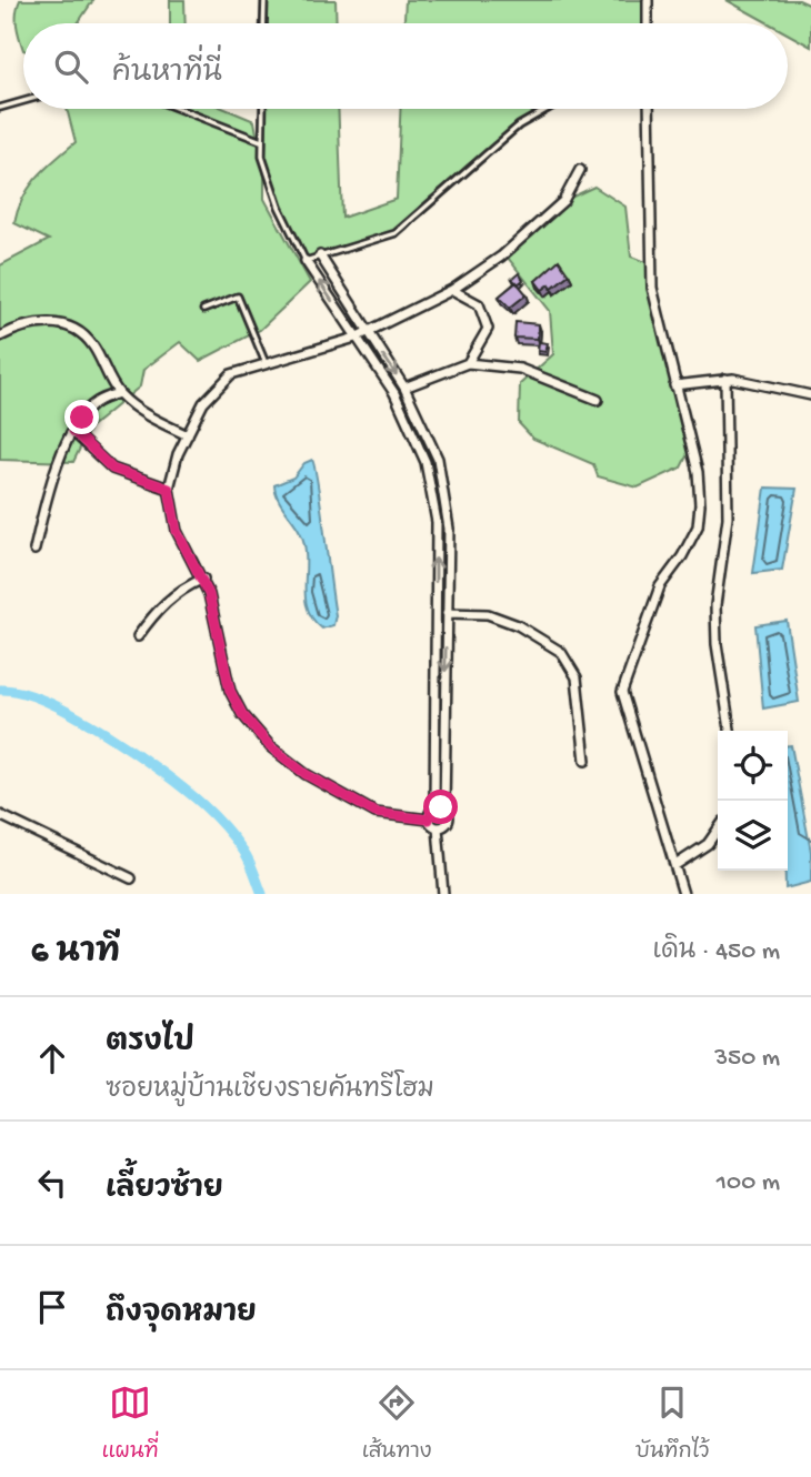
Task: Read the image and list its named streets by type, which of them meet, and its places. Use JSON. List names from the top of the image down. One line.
{"page":{"search":"ค้นหาที่นี่","heading":["6 นาที","เดิน · 450 m"],"list":[["ตรงไป","ซอยหมู่บ้านเชียงรายคันทรีโฮม","350 m"],["เลี้ยวซ้าย","100 m"],"ถึงจุดหมาย"],"nav":["แผนที่","เส้นทาง","บันทึกไว้"]}}
